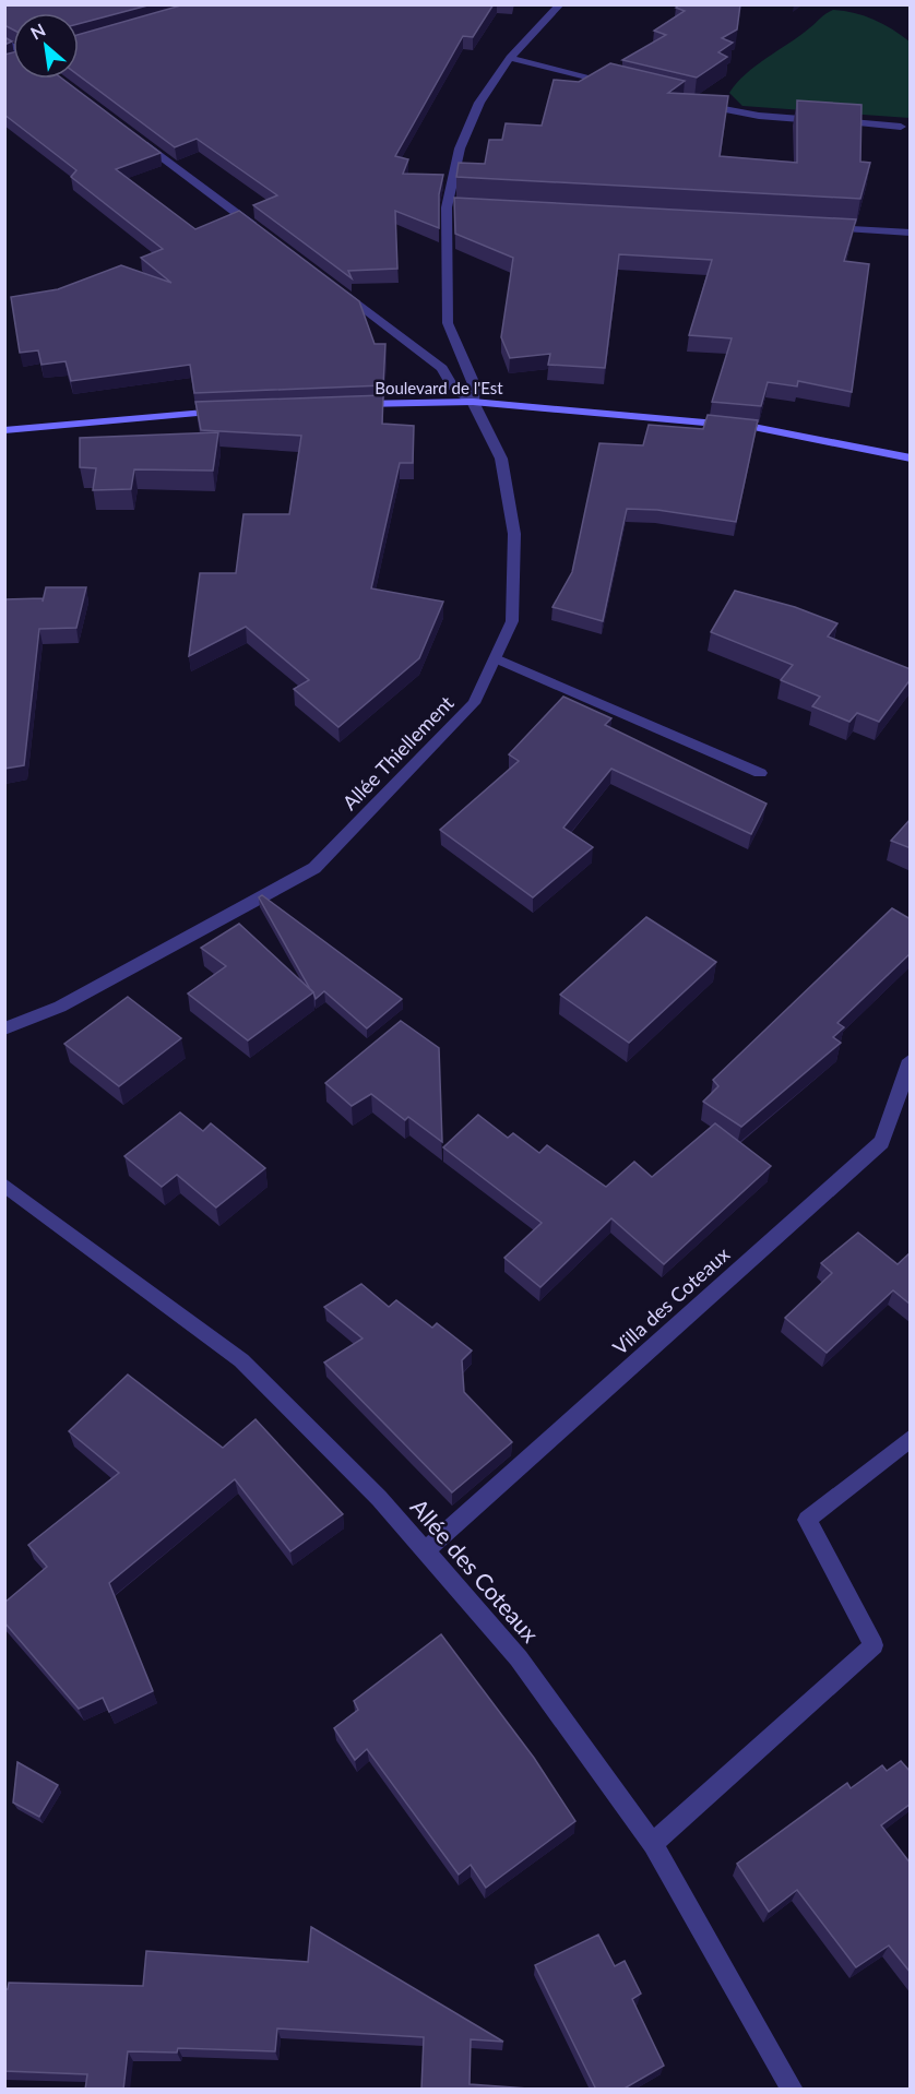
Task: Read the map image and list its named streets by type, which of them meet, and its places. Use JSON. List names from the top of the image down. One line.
{"streets":{"street":["Boulevard de l'Est","Allée Thiellement","Villa des Coteaux","Allée des Coteaux"]},"crossings":[["Boulevard de l'Est","Allée Thiellement"],["Villa des Coteaux","Allée des Coteaux"]],"north":"top left"}
